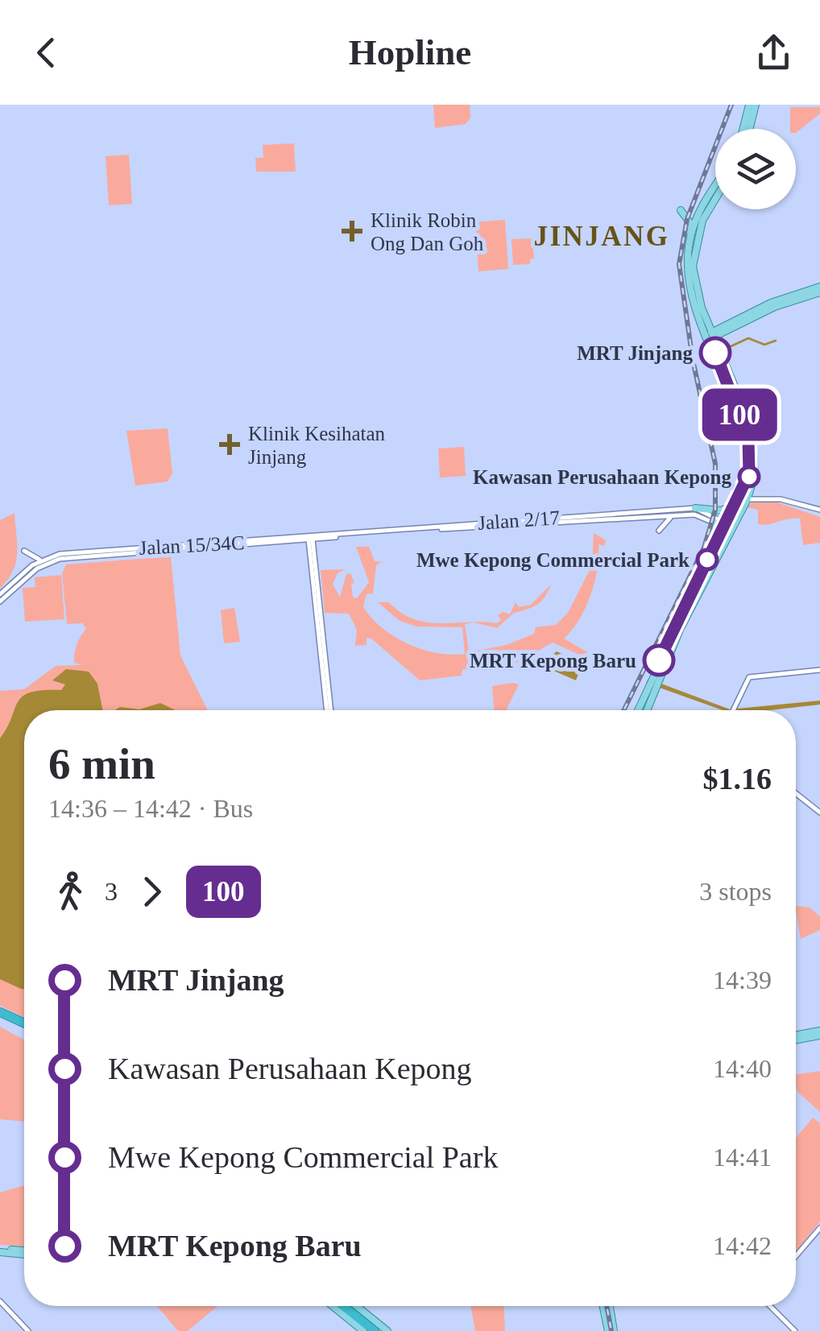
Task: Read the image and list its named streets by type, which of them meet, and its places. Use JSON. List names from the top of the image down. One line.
{"streets":{"street":["Jalan 2/17","Jalan 15/34C"]},"crossings":[["Jalan 2/17","Jalan 15/34C"]],"districts":["JINJANG"],"places":{"health":["Klinik Robin Ong Dan Goh","Klinik Kesihatan Jinjang"],"other":["MRT Jinjang","Kawasan Perusahaan Kepong","Mwe Kepong Commercial Park","MRT Kepong Baru"]},"lines":["bus line 100"],"page":{"header":"Hopline","on_map":"100","heading":["6 min","14:36 – 14:42 · Bus","$1.16"],"legs":["3","100","3 stops"],"list":[{"name":"MRT Jinjang","value":"14:39"},{"name":"Kawasan Perusahaan Kepong","value":"14:40"},{"name":"Mwe Kepong Commercial Park","value":"14:41"},{"name":"MRT Kepong Baru","value":"14:42"}]}}
